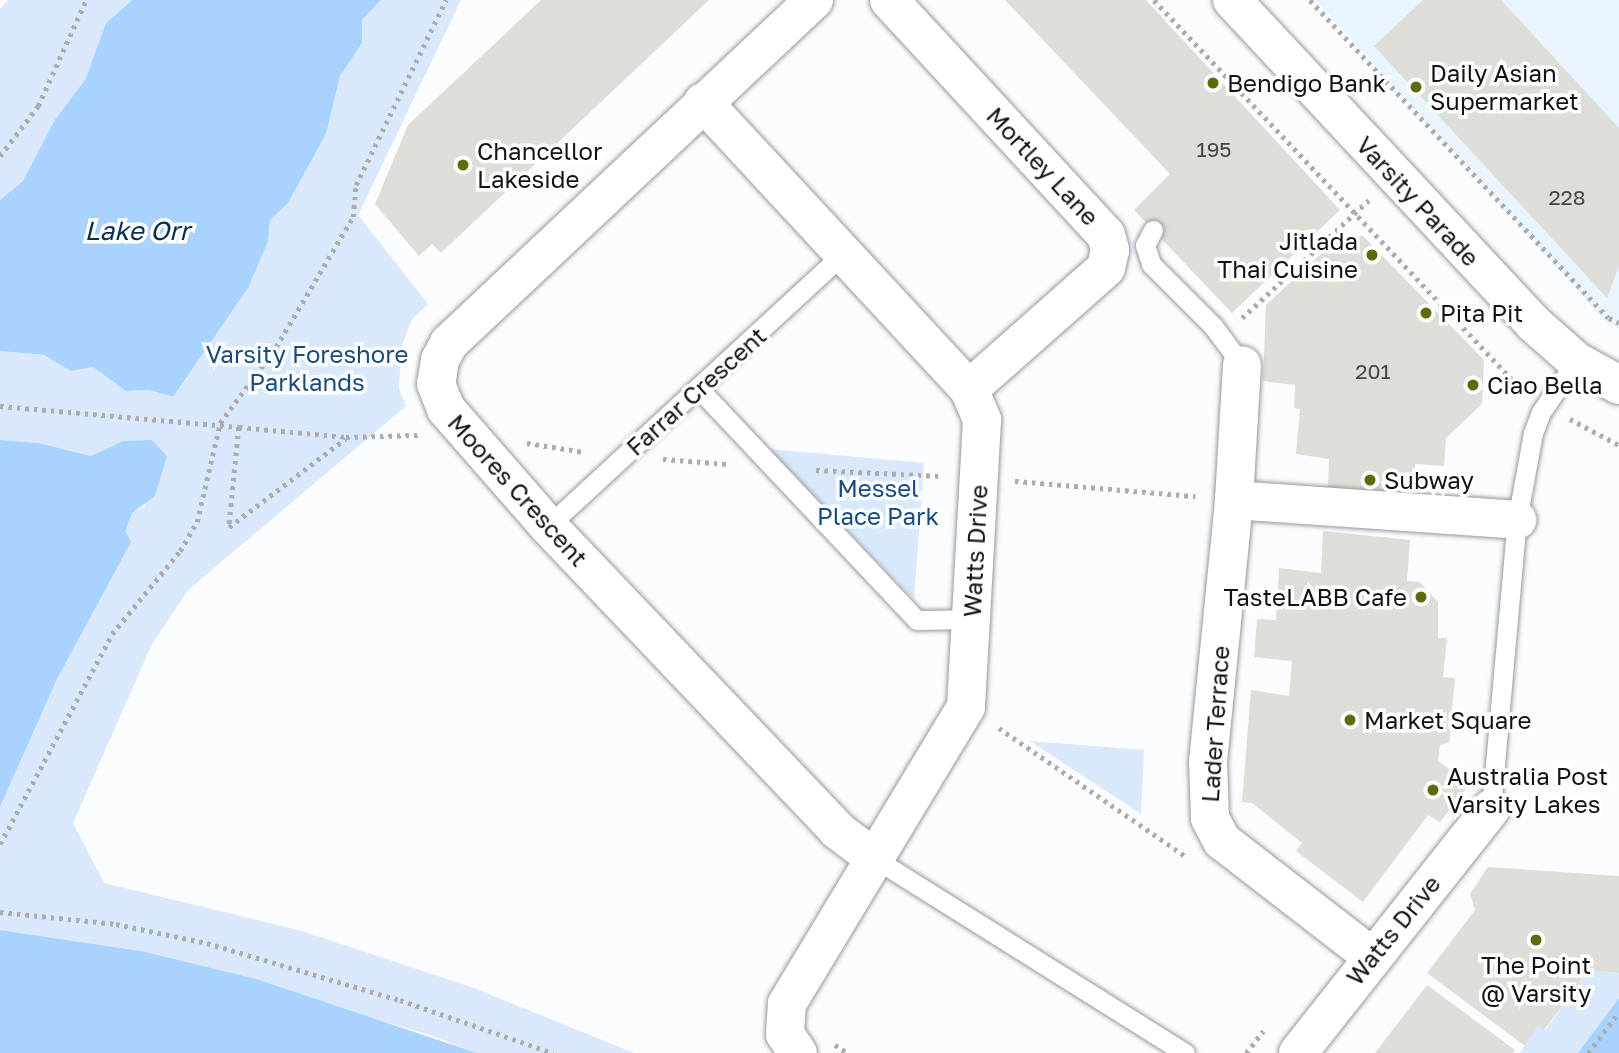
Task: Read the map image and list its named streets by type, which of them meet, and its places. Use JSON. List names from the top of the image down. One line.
{"streets":{"street":["Mortley Lane","Varsity Parade","Moores Crescent","Watts Drive","Lader Terrace"],"lane":["Farrar Crescent"]},"crossings":[["Mortley Lane","Watts Drive"],["Farrar Crescent","Moores Crescent"],["Farrar Crescent","Watts Drive"],["Moores Crescent","Watts Drive"],["Watts Drive","Lader Terrace"]],"water":["Lake Orr"],"parks":["Varsity Foreshore Parklands","Messel Place Park"],"places":["Bendigo Bank","Daily Asian Supermarket","Chancellor Lakeside","Jitlada Thai Cuisine","Pita Pit","Ciao Bella","Subway","TasteLABB Cafe","Market Square","Australia Post Varsity Lakes","The Point @ Varsity"],"house_numbers":["195","228","201"]}
